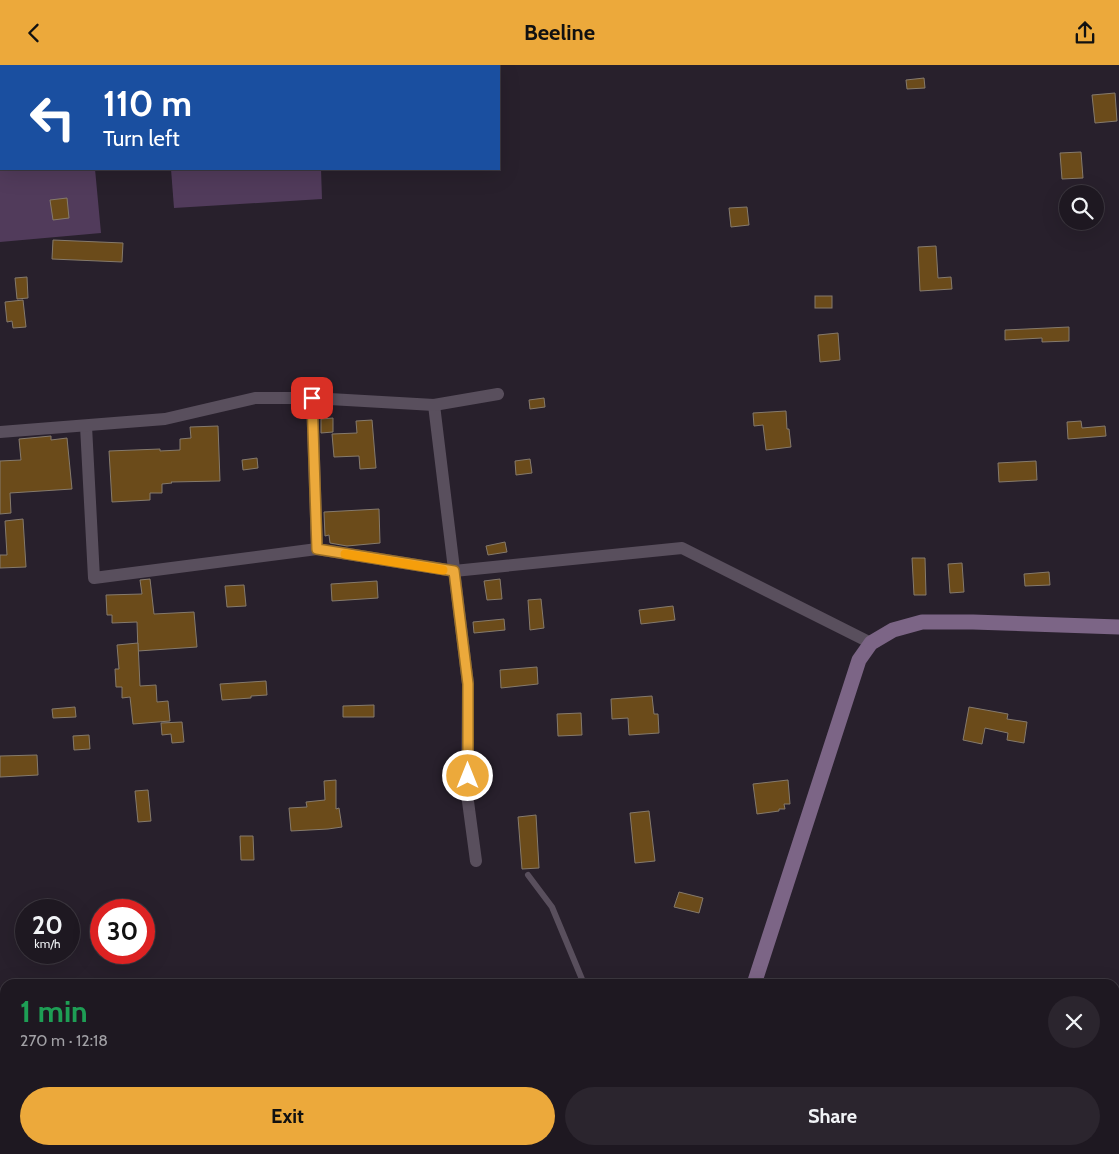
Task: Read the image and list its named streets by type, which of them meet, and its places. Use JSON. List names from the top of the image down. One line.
{"page":{"header":"Beeline","turn":["110 m","Turn left"],"speed":"20 km/h","limit":"30","heading":["1 min","270 m · 12:18"],"buttons":["Exit","Share"]}}
